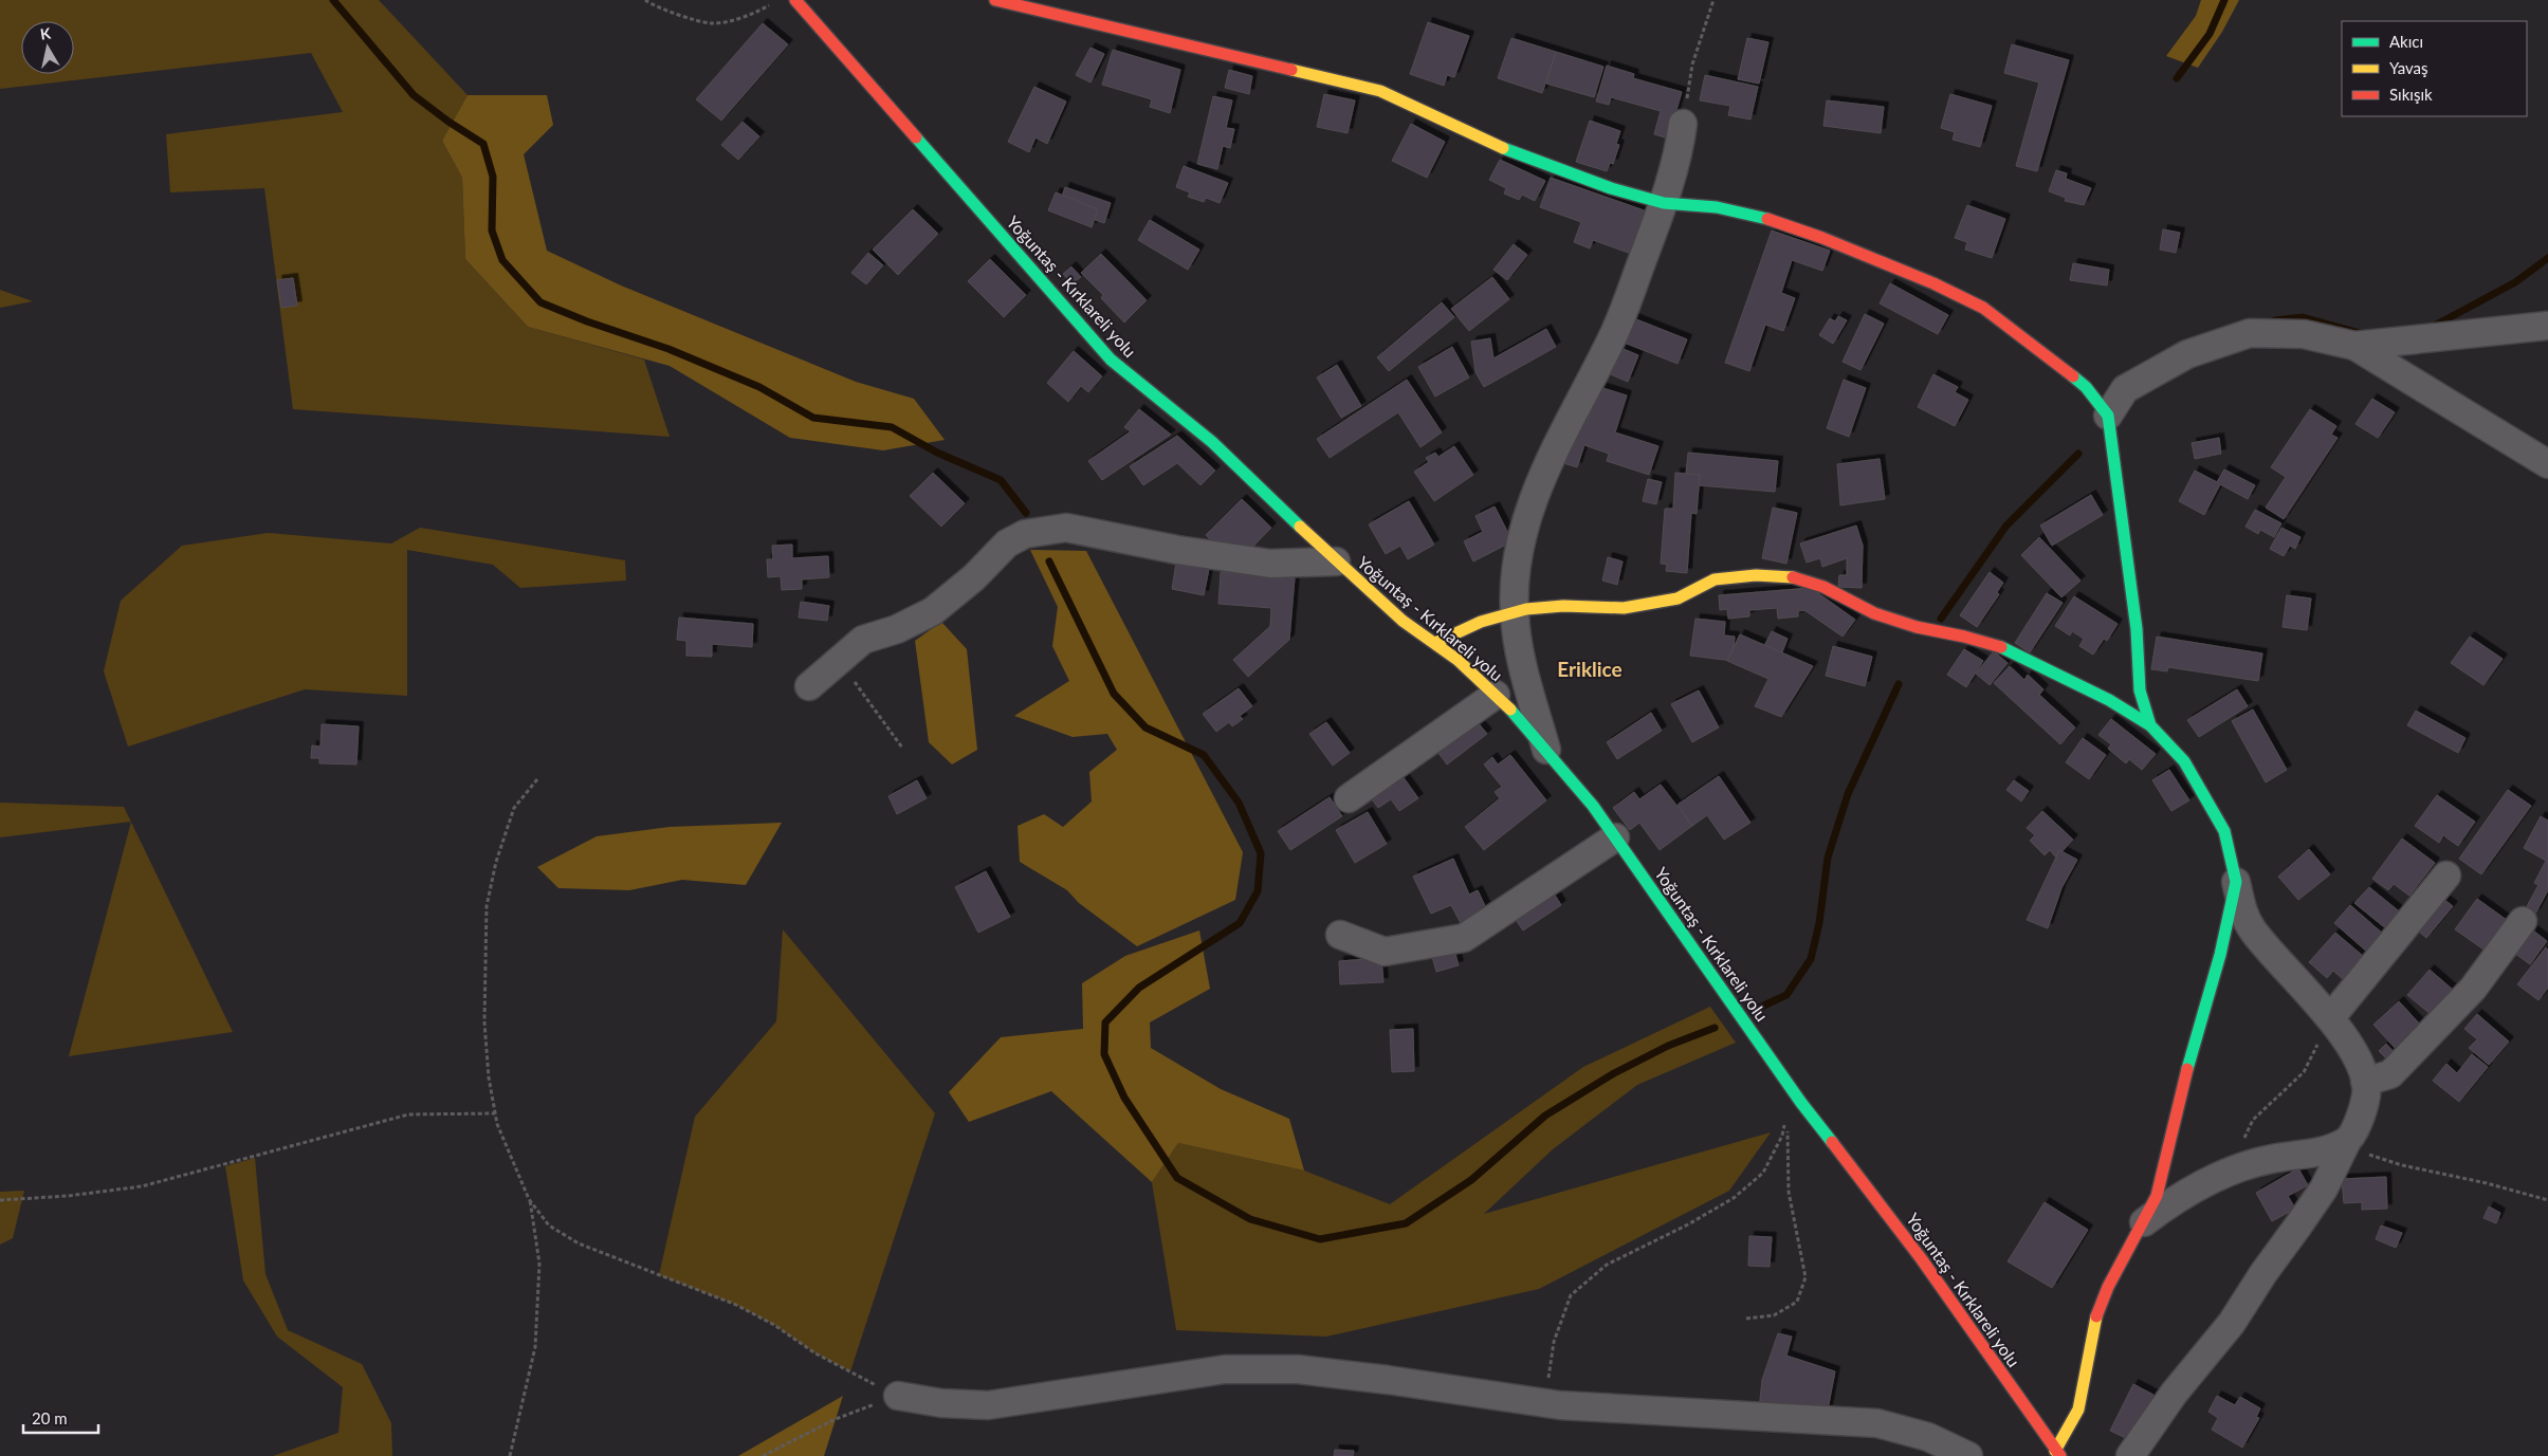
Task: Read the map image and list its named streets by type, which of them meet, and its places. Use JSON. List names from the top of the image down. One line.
{"streets":{"street":["Yoğuntaş - Kırklareli yolu"]},"districts":["Eriklice"],"legend":["Akıcı","Yavaş","Sıkışık"],"scale_bar":"20 m","north":"top"}
